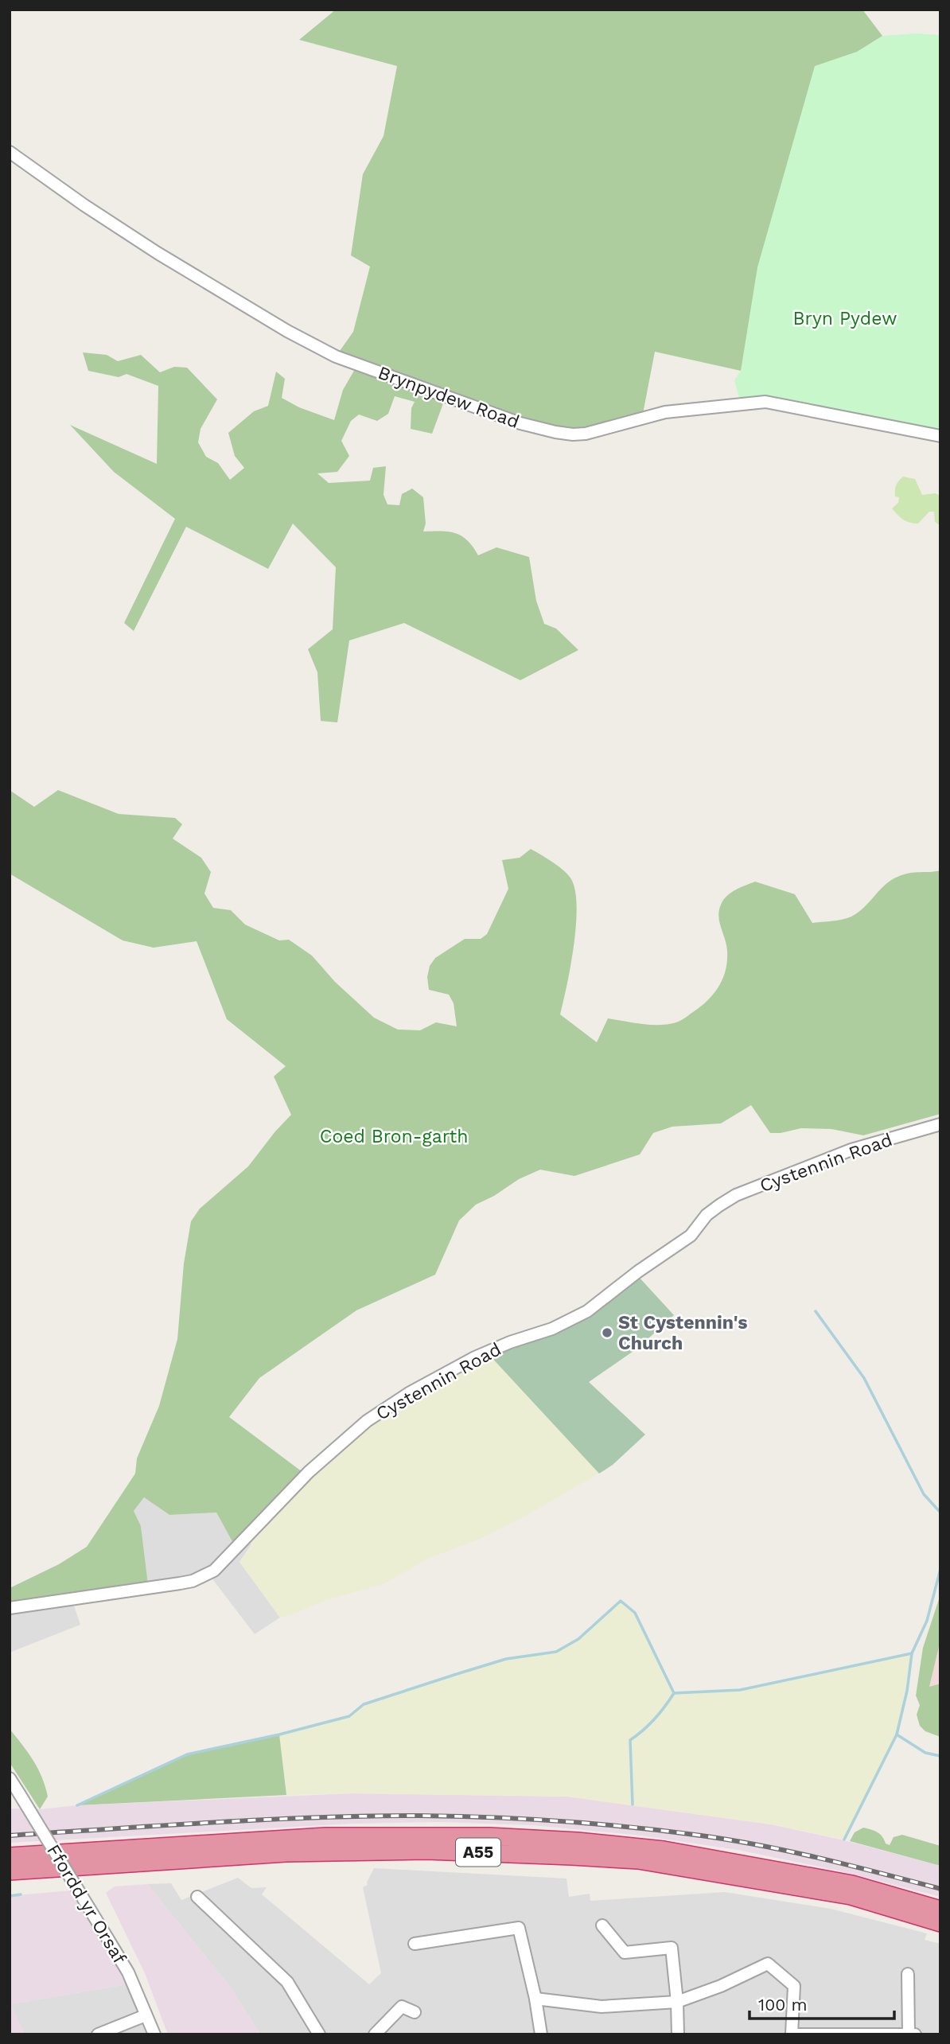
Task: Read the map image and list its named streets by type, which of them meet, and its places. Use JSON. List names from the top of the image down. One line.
{"streets":{"highway":["A55"],"street":["Brynpydew Road","Cystennin Road","Ffordd yr Orsaf"]},"parks":["Bryn Pydew","Coed Bron-garth"],"places":["St Cystennin's Church"],"scale_bar":"100 m"}
